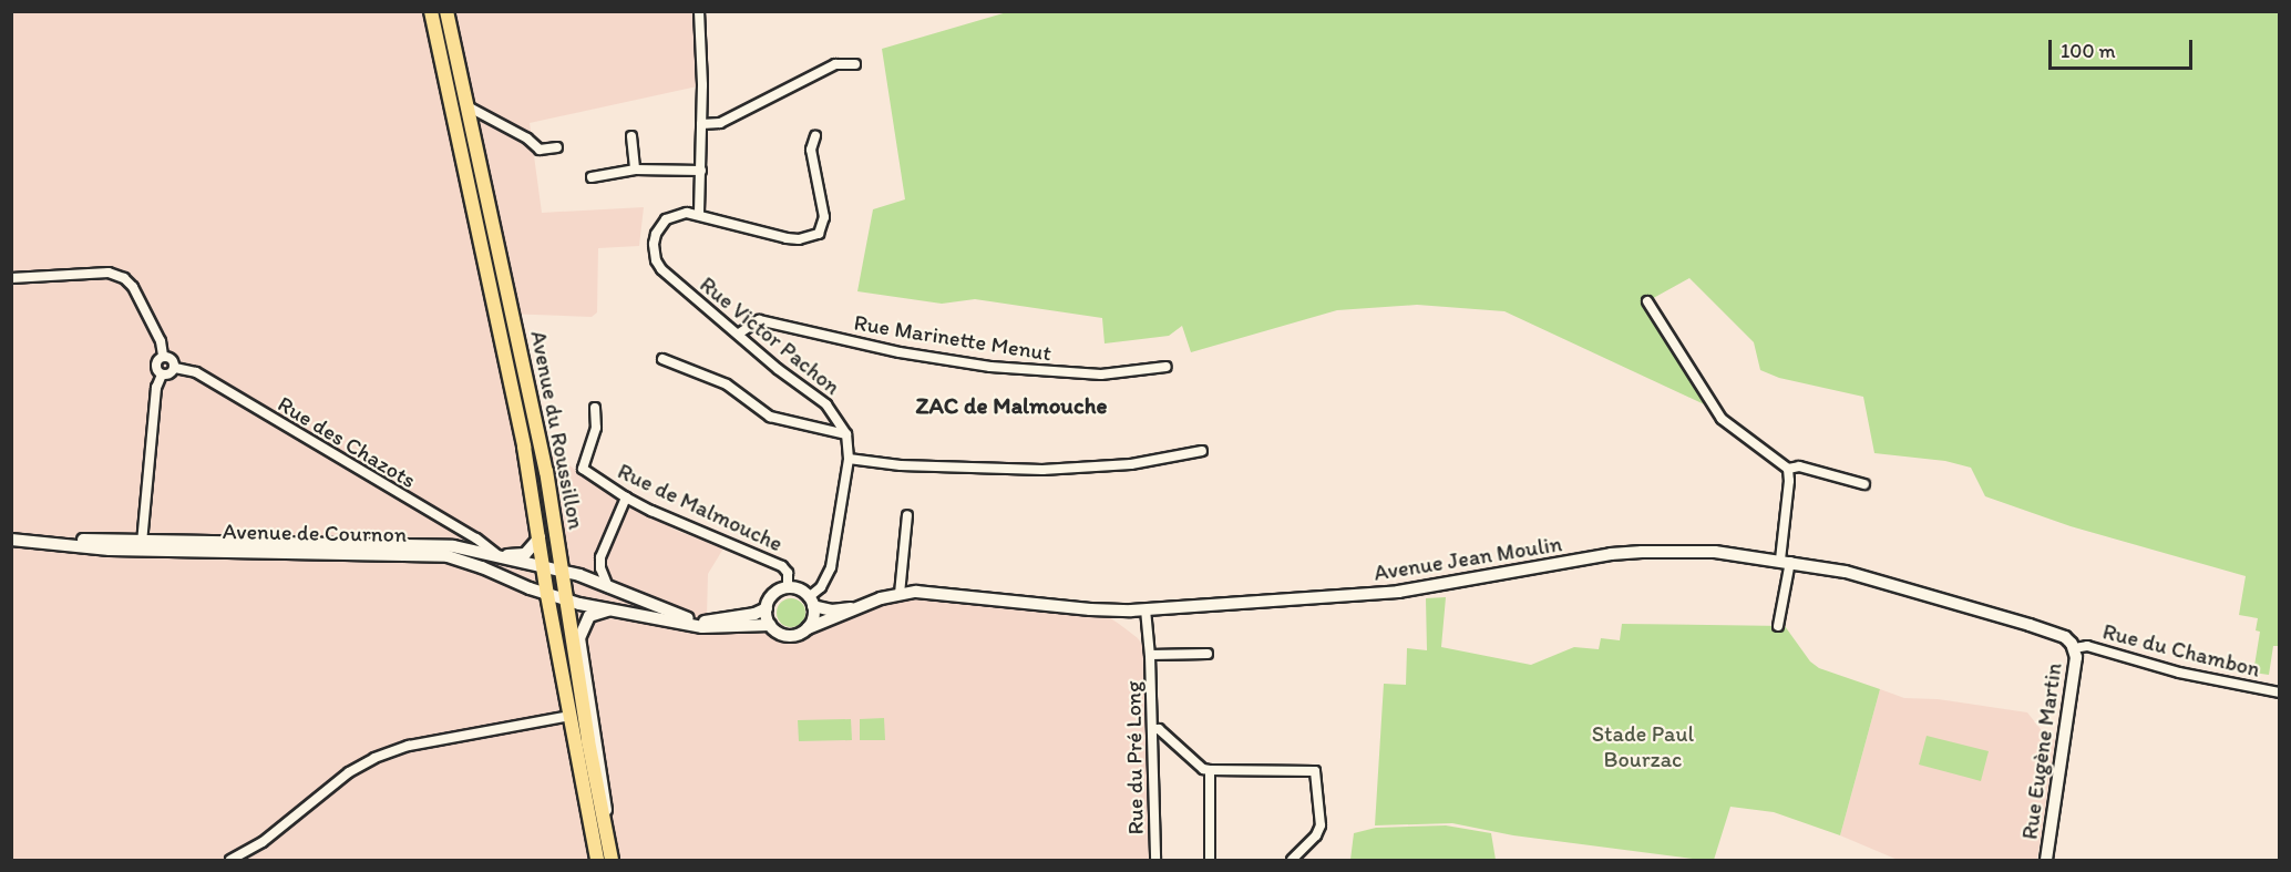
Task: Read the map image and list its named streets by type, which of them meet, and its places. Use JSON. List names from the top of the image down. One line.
{"streets":{"main road":["Avenue du Roussillon","Avenue de Cournon","Avenue Jean Moulin","Rue Eugène Martin"],"street":["Rue Victor Pachon","Rue Marinette Menut","Rue des Chazots","Rue de Malmouche","Rue du Chambon","Rue du Pré Long"]},"crossings":[["Rue Victor Pachon","Rue Marinette Menut"],["Rue Victor Pachon","Rue de Malmouche"],["Rue Victor Pachon","Avenue Jean Moulin"],["Avenue du Roussillon","Avenue de Cournon"],["Rue des Chazots","Avenue de Cournon"],["Rue de Malmouche","Avenue Jean Moulin"],["Avenue Jean Moulin","Rue du Chambon"],["Avenue Jean Moulin","Rue Eugène Martin"],["Avenue Jean Moulin","Rue du Pré Long"],["Rue du Chambon","Rue Eugène Martin"]],"districts":["ZAC de Malmouche"],"parks":["Stade Paul Bourzac"],"scale_bar":"100 m"}
